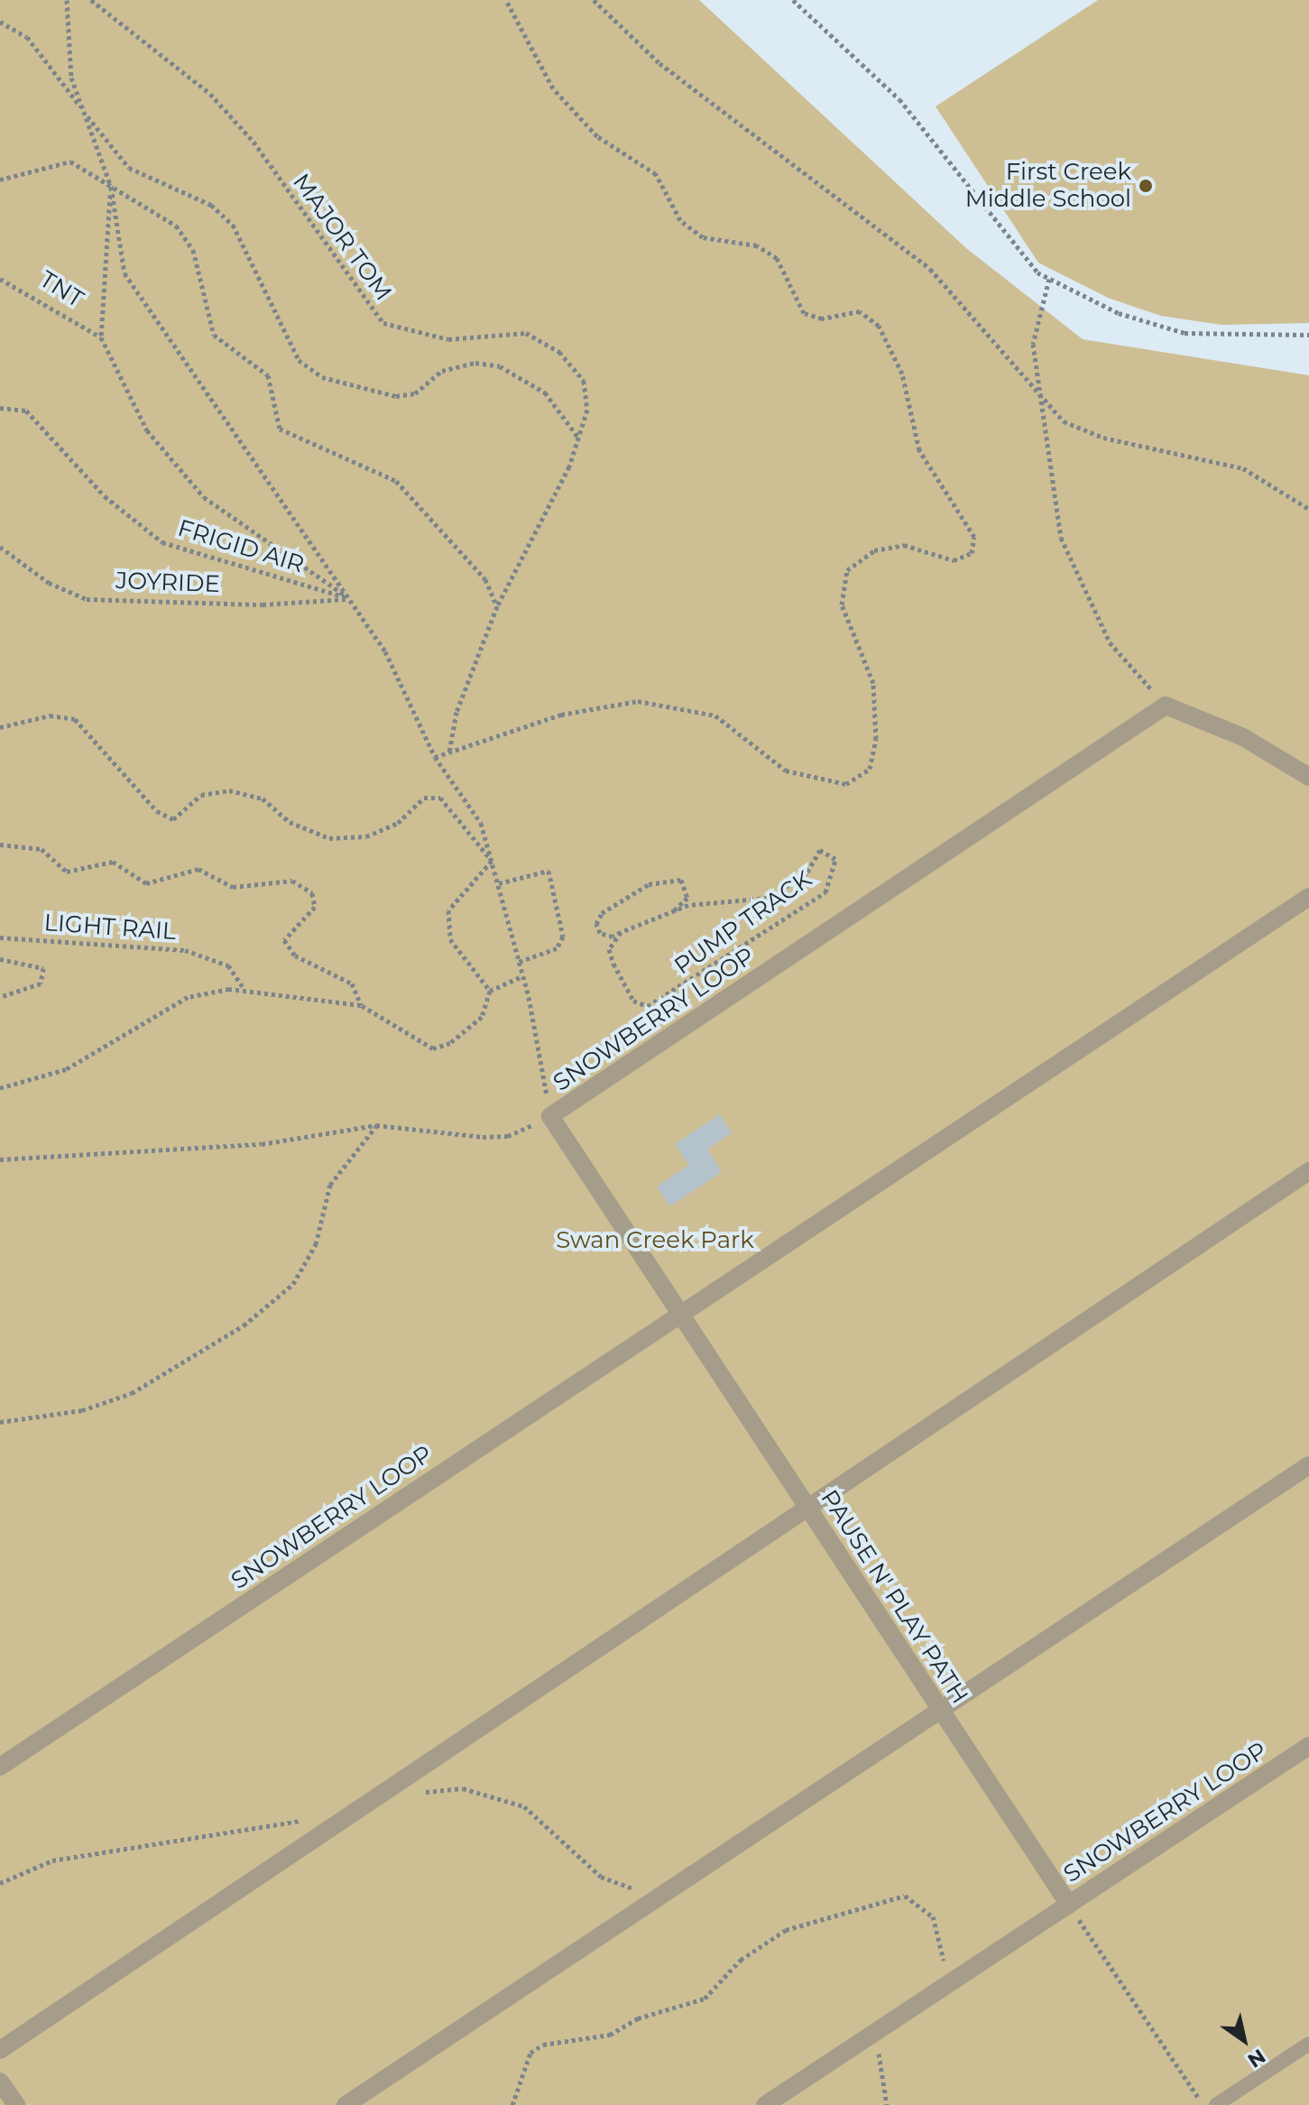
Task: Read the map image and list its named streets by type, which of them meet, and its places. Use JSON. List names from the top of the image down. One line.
{"streets":{"street":["SNOWBERRY LOOP","PAUSE N' PLAY PATH"],"path":["MAJOR TOM","TNT","FRIGID AIR","JOYRIDE","PUMP TRACK","LIGHT RAIL"]},"crossings":[["FRIGID AIR","JOYRIDE"],["SNOWBERRY LOOP","PAUSE N' PLAY PATH"]],"parks":["Swan Creek Park"],"places":["First Creek Middle School"],"north":"bottom right"}
